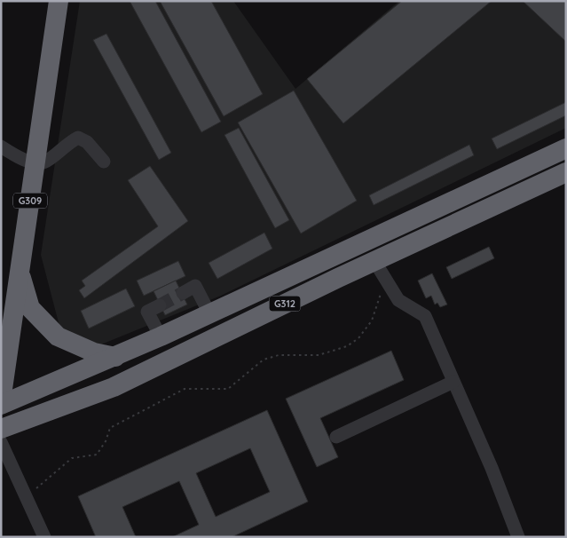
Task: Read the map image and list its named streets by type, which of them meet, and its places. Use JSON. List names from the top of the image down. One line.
{"streets":{"highway":["G309","G312"]}}
